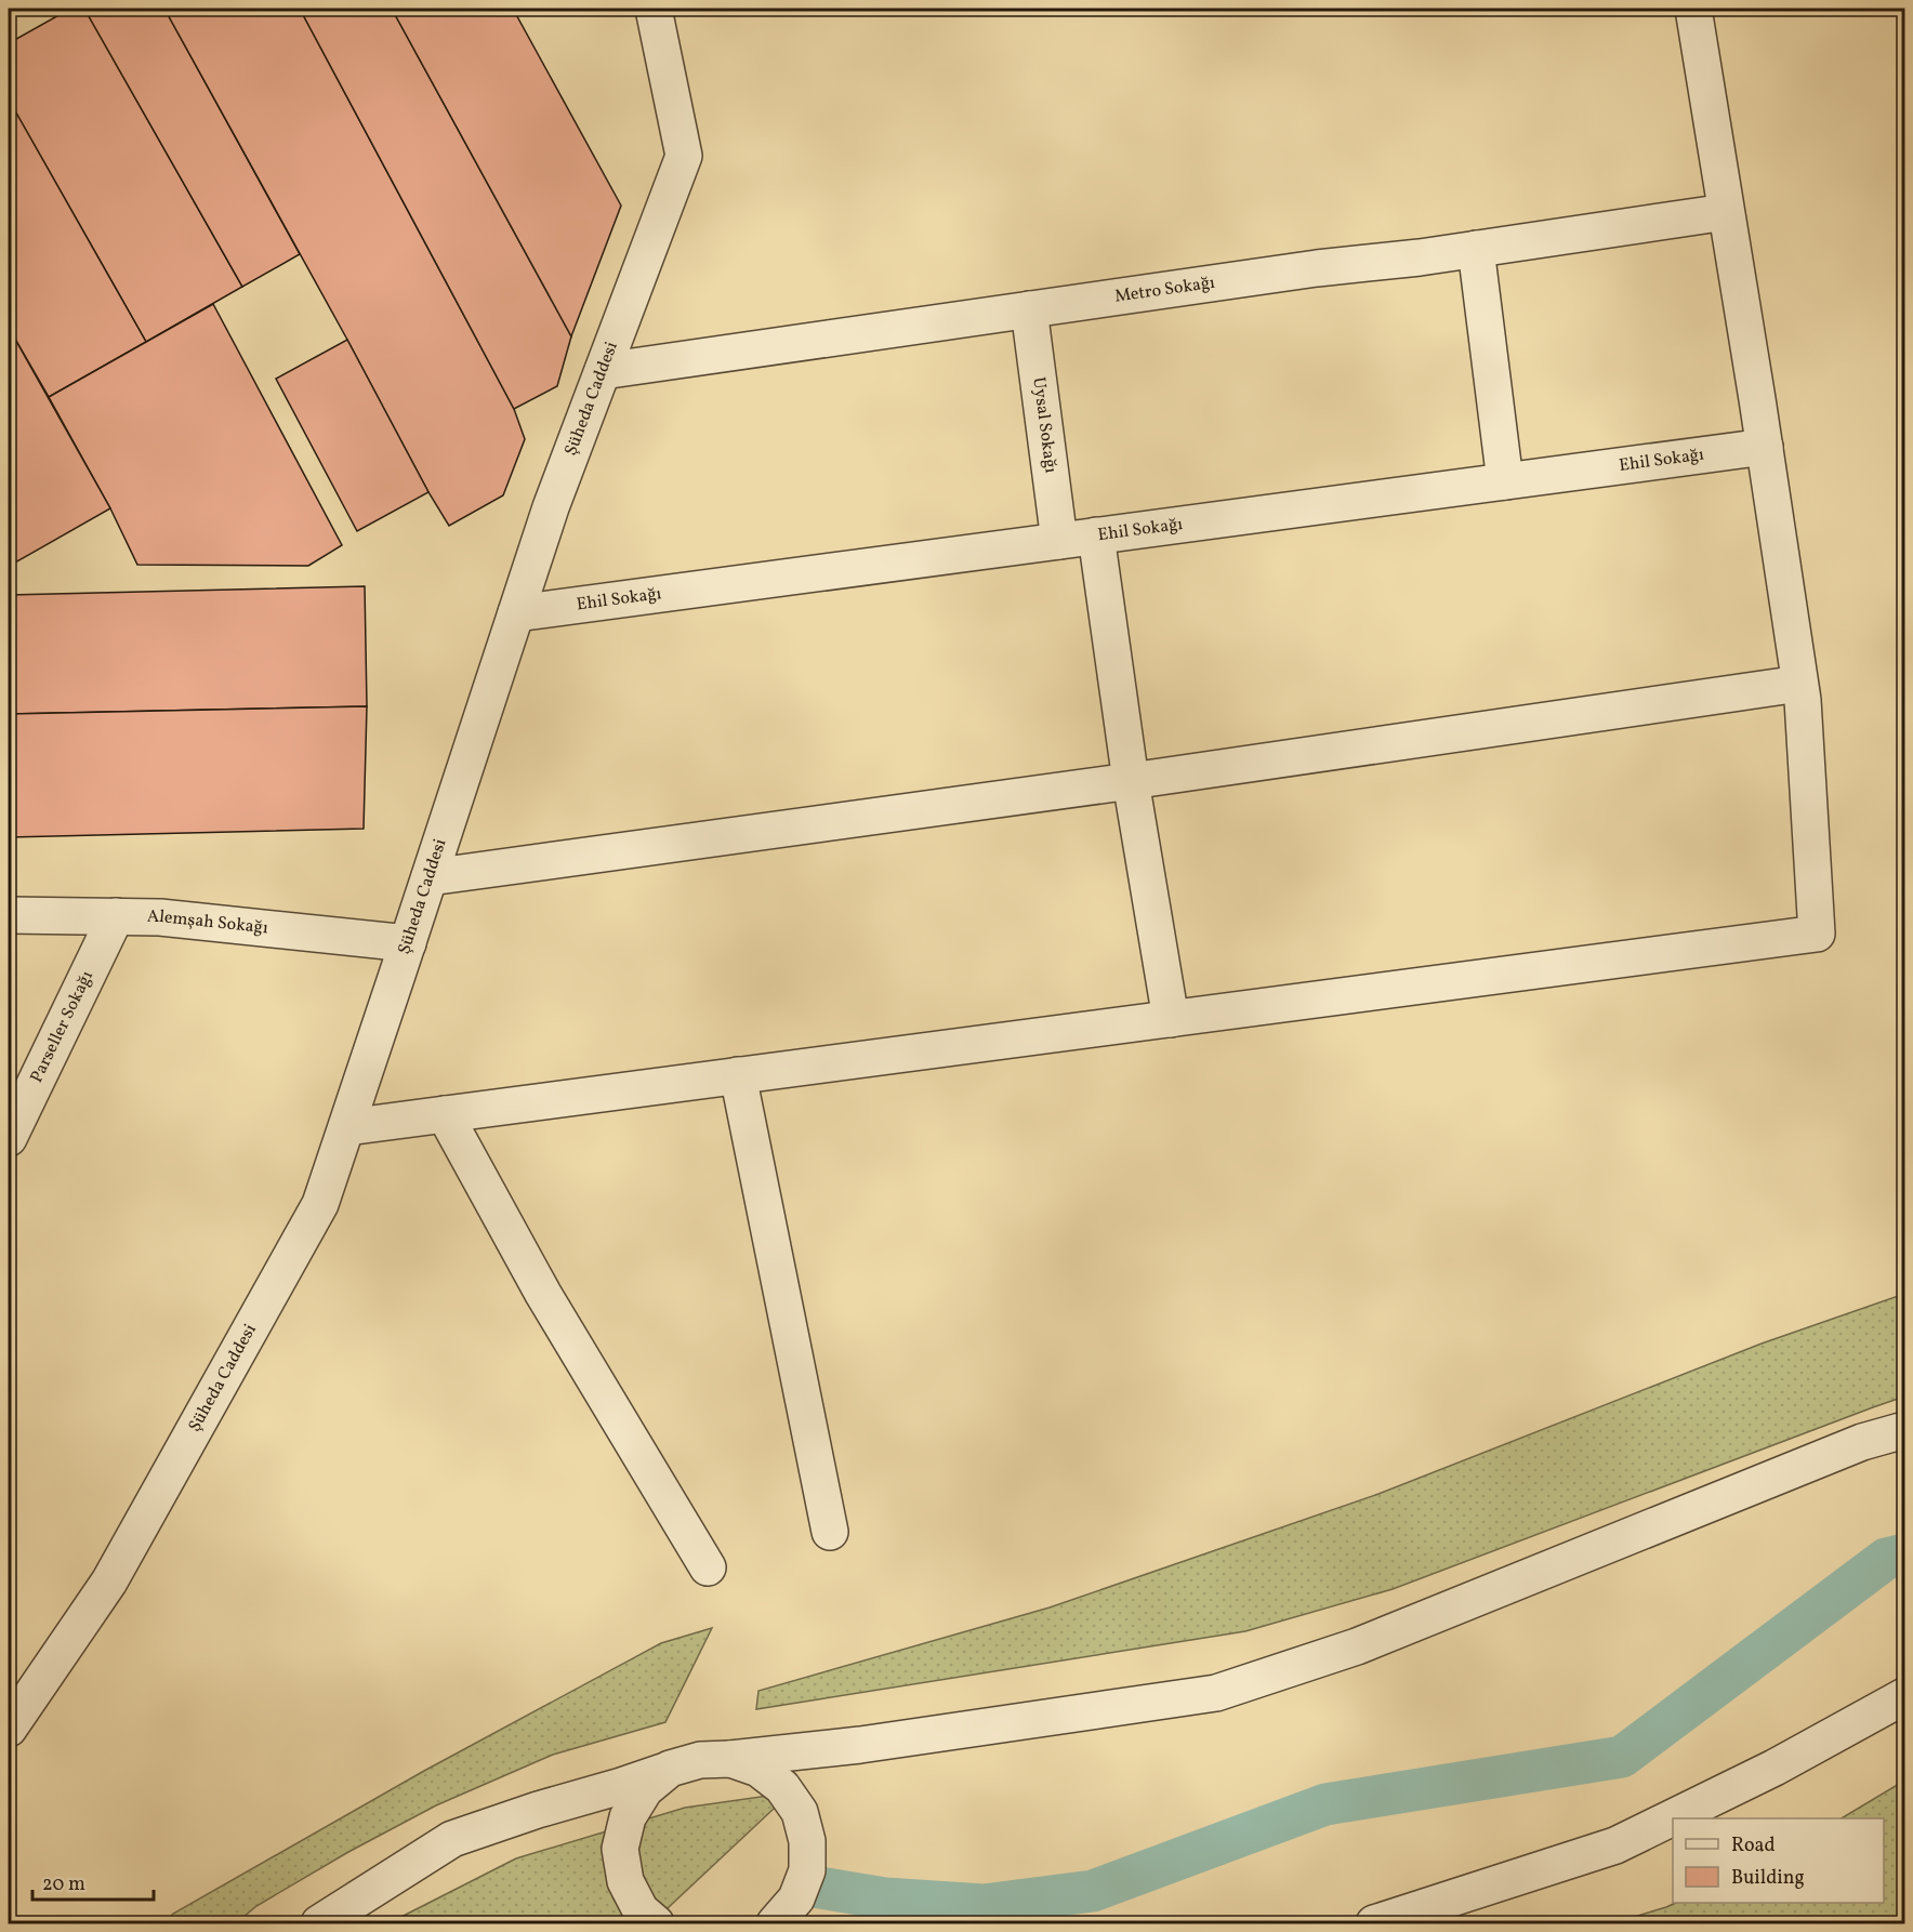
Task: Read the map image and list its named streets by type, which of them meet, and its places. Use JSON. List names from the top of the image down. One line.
{"streets":{"street":["Metro Sokağı","Şüheda Caddesi","Uysal Sokağı","Ehil Sokağı","Alemşah Sokağı","Parseller Sokağı"]},"crossings":[["Metro Sokağı","Şüheda Caddesi"],["Metro Sokağı","Uysal Sokağı"],["Şüheda Caddesi","Ehil Sokağı"],["Şüheda Caddesi","Alemşah Sokağı"],["Uysal Sokağı","Ehil Sokağı"],["Alemşah Sokağı","Parseller Sokağı"]],"legend":["Road","Building"],"scale_bar":"20 m"}
